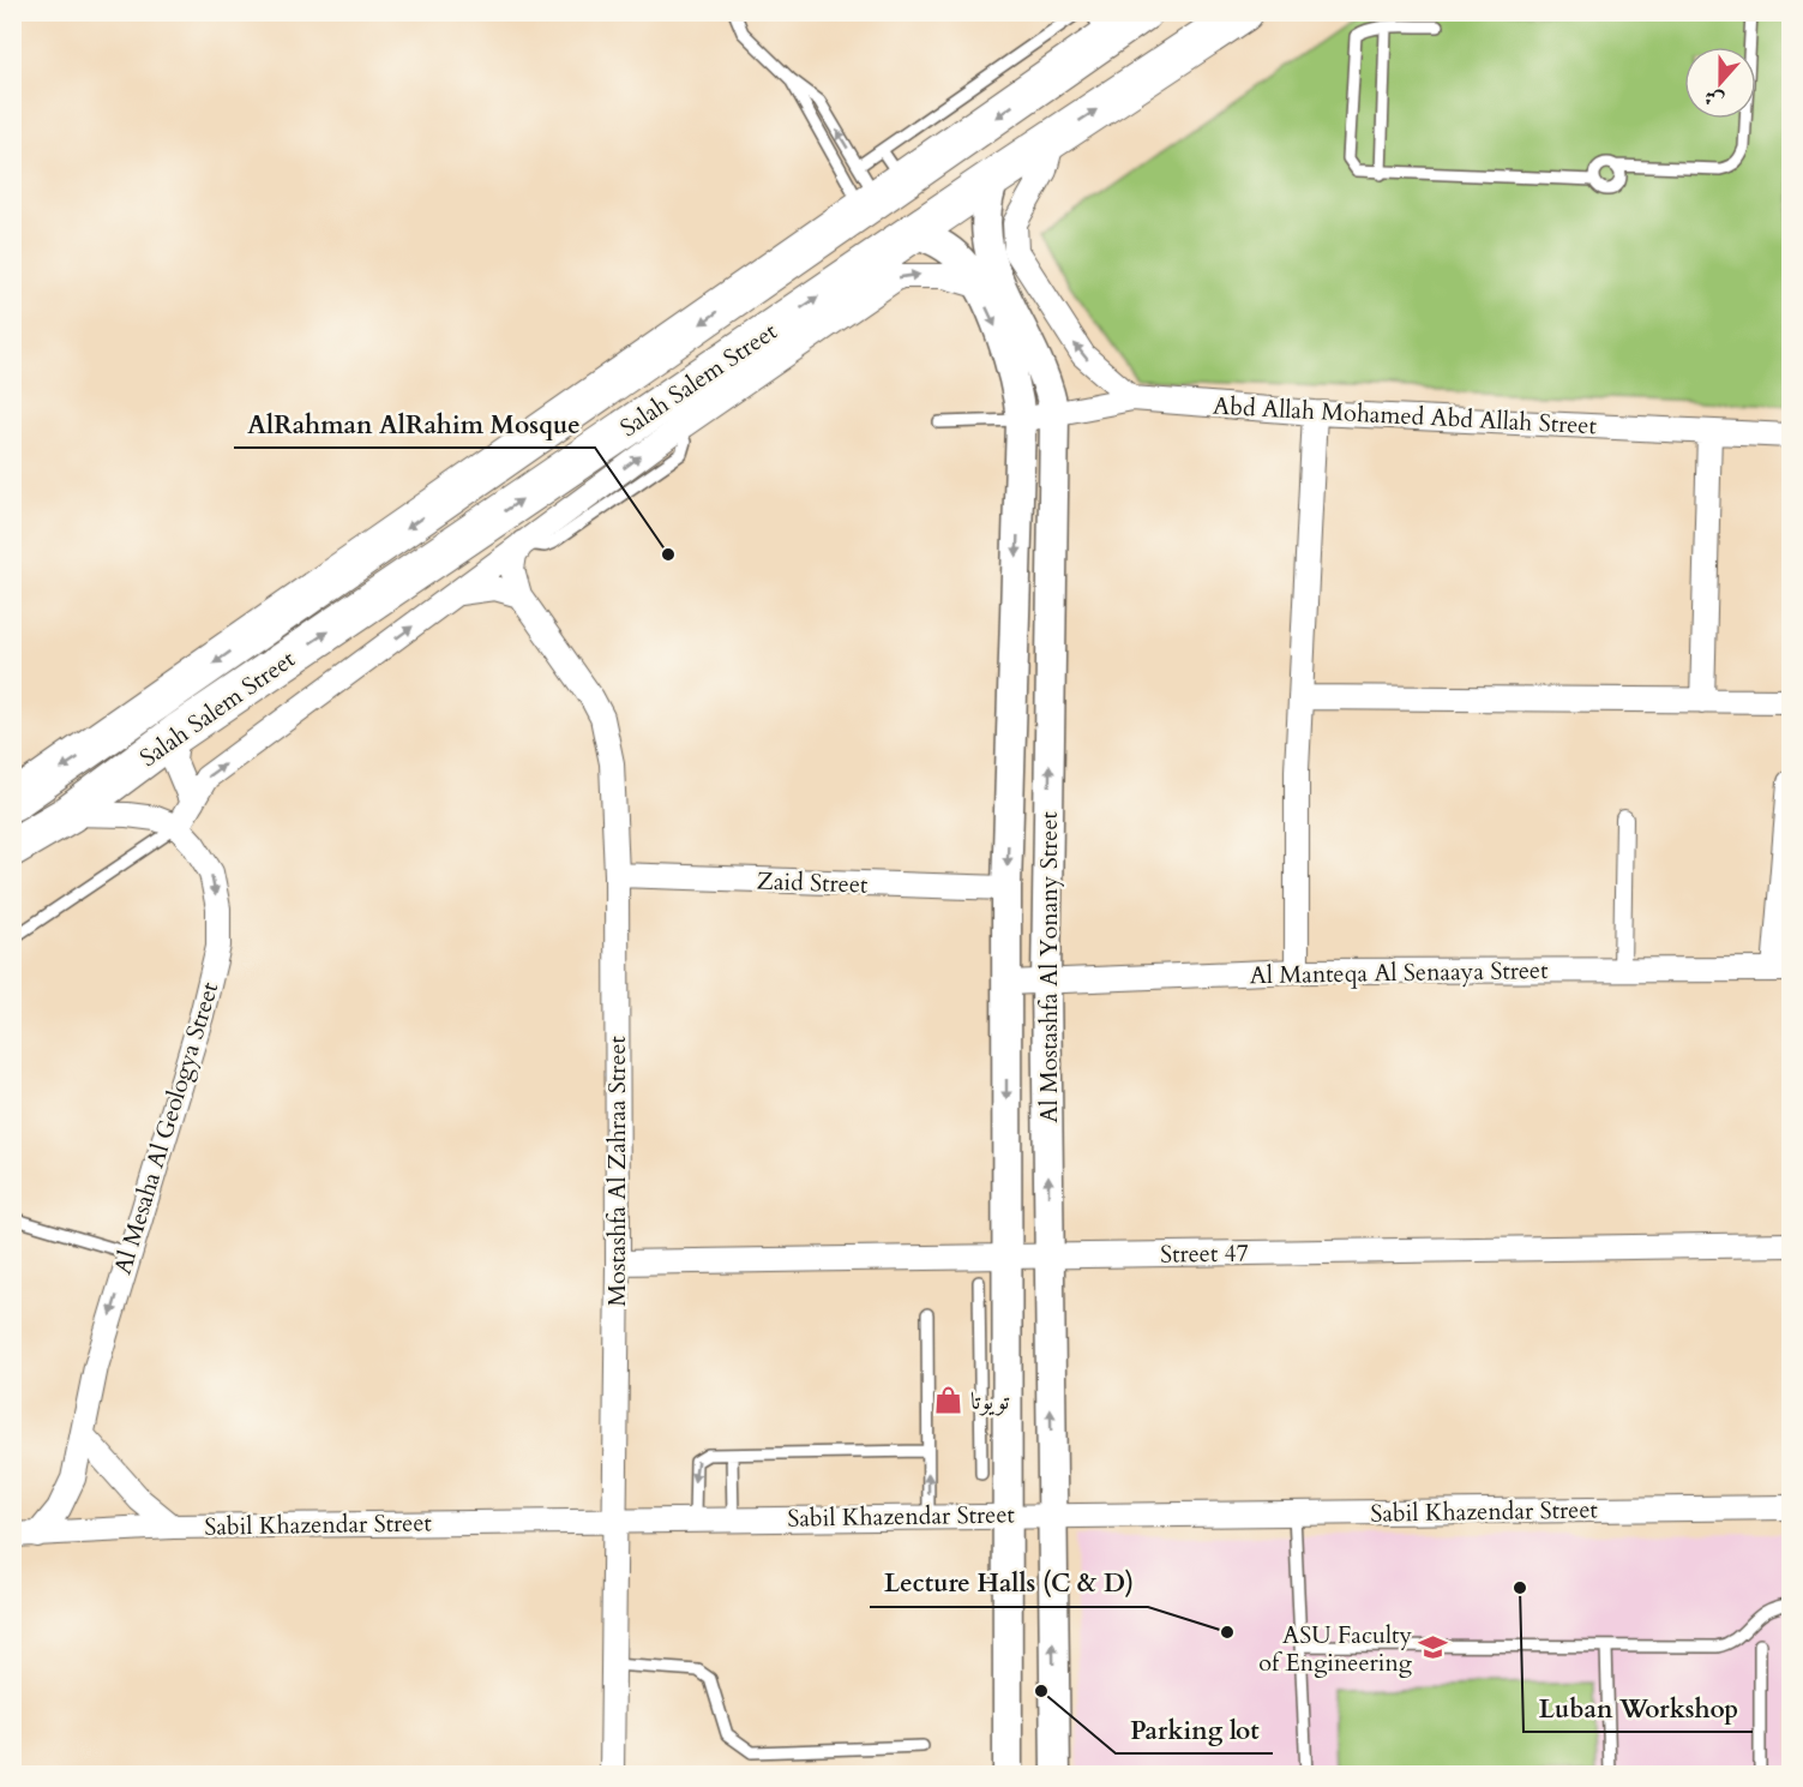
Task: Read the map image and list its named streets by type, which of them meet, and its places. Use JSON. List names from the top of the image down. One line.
{"streets":{"highway":["Salah Salem Street"],"street":["Abd Allah Mohamed Abd Allah Street","Zaid Street","Al Mostashfa Al Yonany Street","Al Manteqa Al Senaaya Street","Al Mesaha Al Geologya Street","Mostashfa Al Zahraa Street","Street 47","Sabil Khazendar Street"]},"crossings":[["Salah Salem Street","Al Mostashfa Al Yonany Street"],["Abd Allah Mohamed Abd Allah Street","Al Mostashfa Al Yonany Street"],["Zaid Street","Al Mostashfa Al Yonany Street"],["Zaid Street","Mostashfa Al Zahraa Street"],["Al Mostashfa Al Yonany Street","Al Manteqa Al Senaaya Street"],["Al Mostashfa Al Yonany Street","Street 47"],["Al Mostashfa Al Yonany Street","Sabil Khazendar Street"],["Al Mesaha Al Geologya Street","Sabil Khazendar Street"],["Mostashfa Al Zahraa Street","Street 47"],["Mostashfa Al Zahraa Street","Sabil Khazendar Street"]],"one_way":["Al Mesaha Al Geologya Street"],"places":{"other":["AlRahman AlRahim Mosque","Luban Workshop","Lecture Halls (C & D)","Parking lot"],"shop":["تويوتا"],"school or university":["ASU Faculty of Engineering"]},"north":"bottom"}
